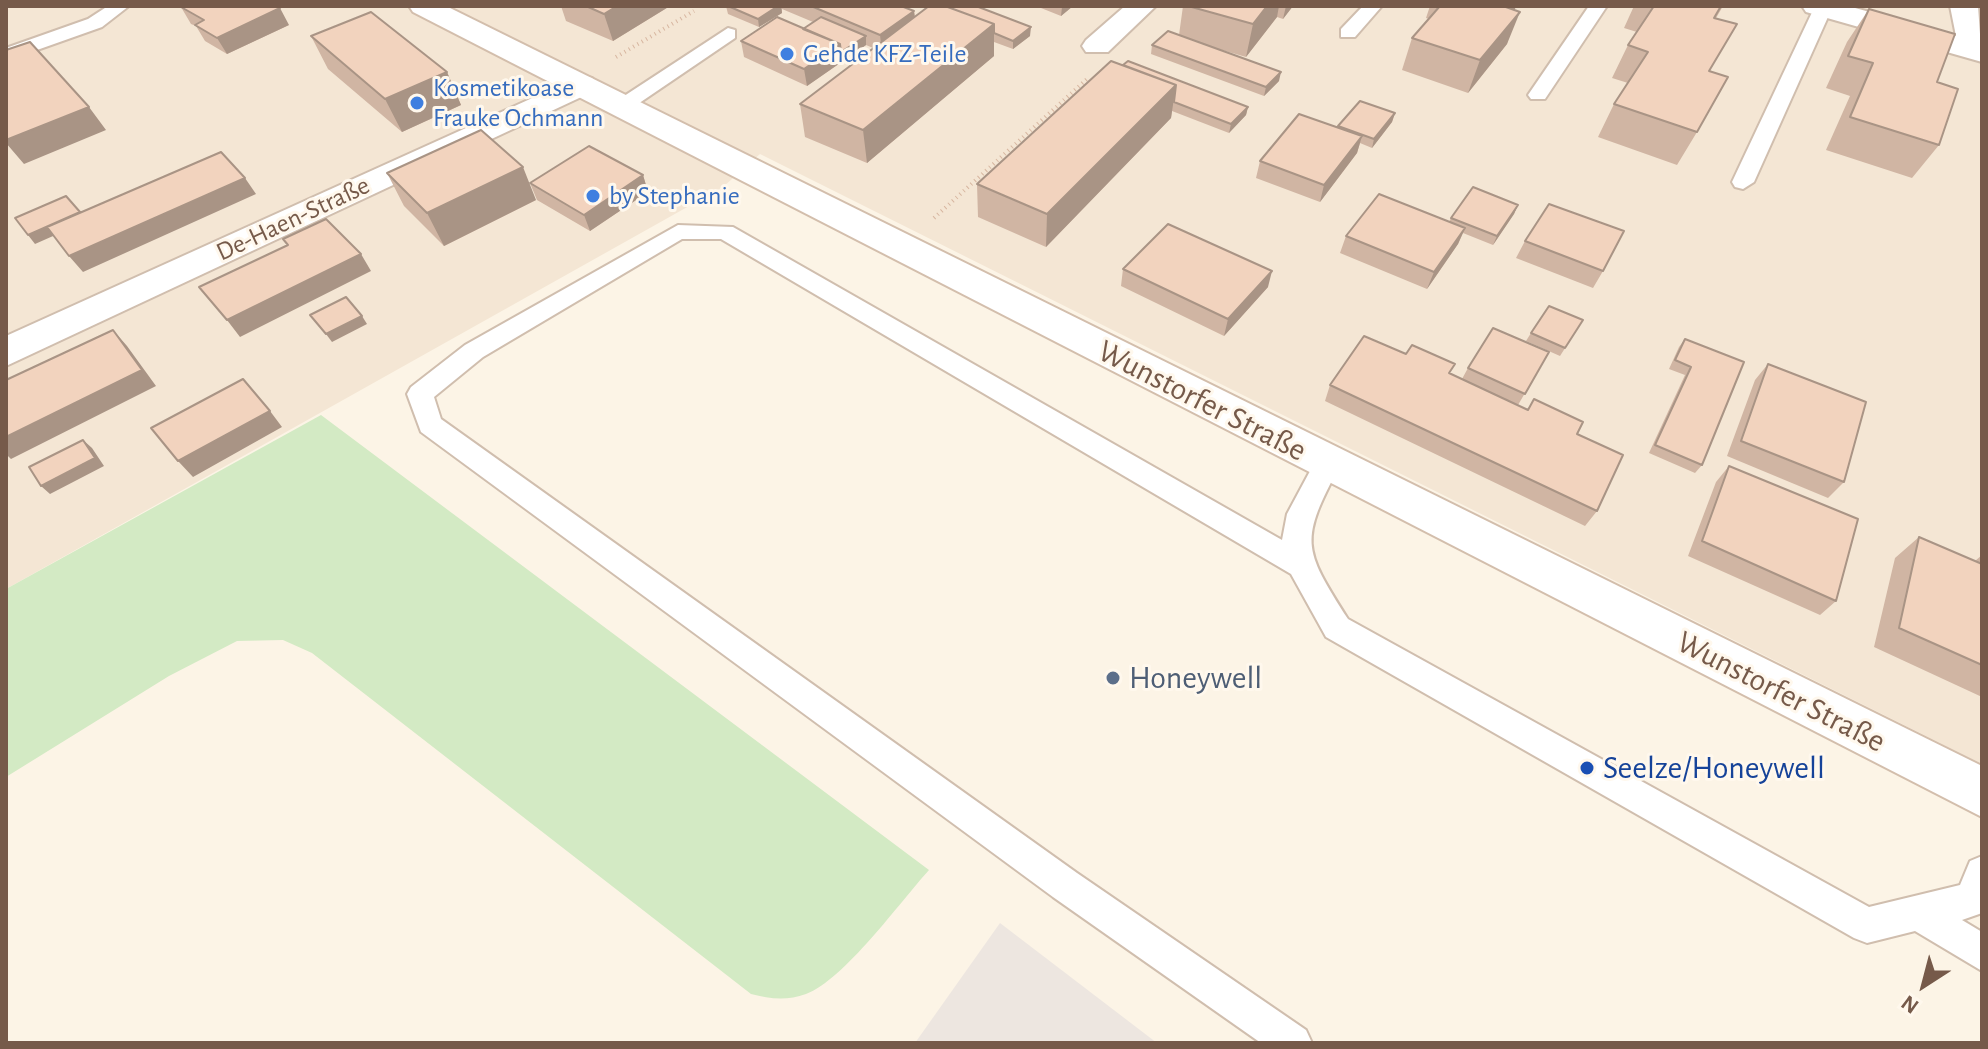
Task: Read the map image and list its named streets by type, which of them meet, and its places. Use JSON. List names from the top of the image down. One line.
{"streets":{"street":["De-Haen-Straße","Wunstorfer Straße"]},"crossings":[["De-Haen-Straße","Wunstorfer Straße"]],"places":["Gehde KFZ-Teile","Kosmetikoase Frauke Ochmann","by Stephanie","Honeywell","Seelze/Honeywell"],"north":"bottom left"}
